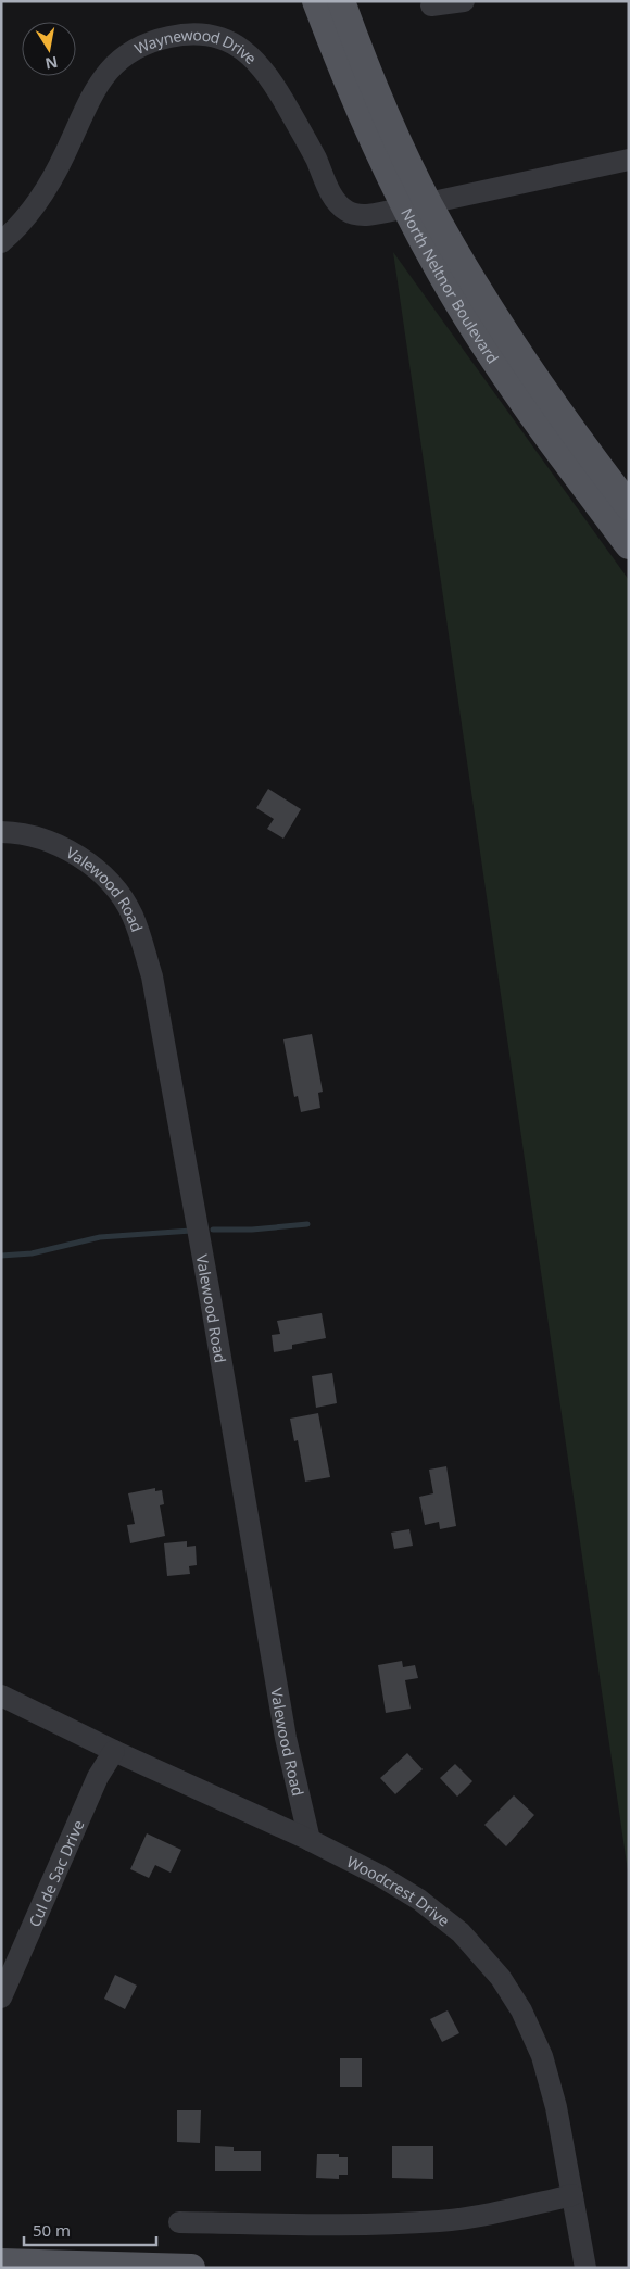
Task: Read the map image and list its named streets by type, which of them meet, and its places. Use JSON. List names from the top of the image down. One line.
{"streets":{"main road":["North Neltnor Boulevard"],"street":["Waynewood Drive","Valewood Road","Cul de Sac Drive","Woodcrest Drive"]},"crossings":[["Waynewood Drive","North Neltnor Boulevard"],["Valewood Road","Woodcrest Drive"],["Cul de Sac Drive","Woodcrest Drive"]],"scale_bar":"50 m","north":"bottom"}
